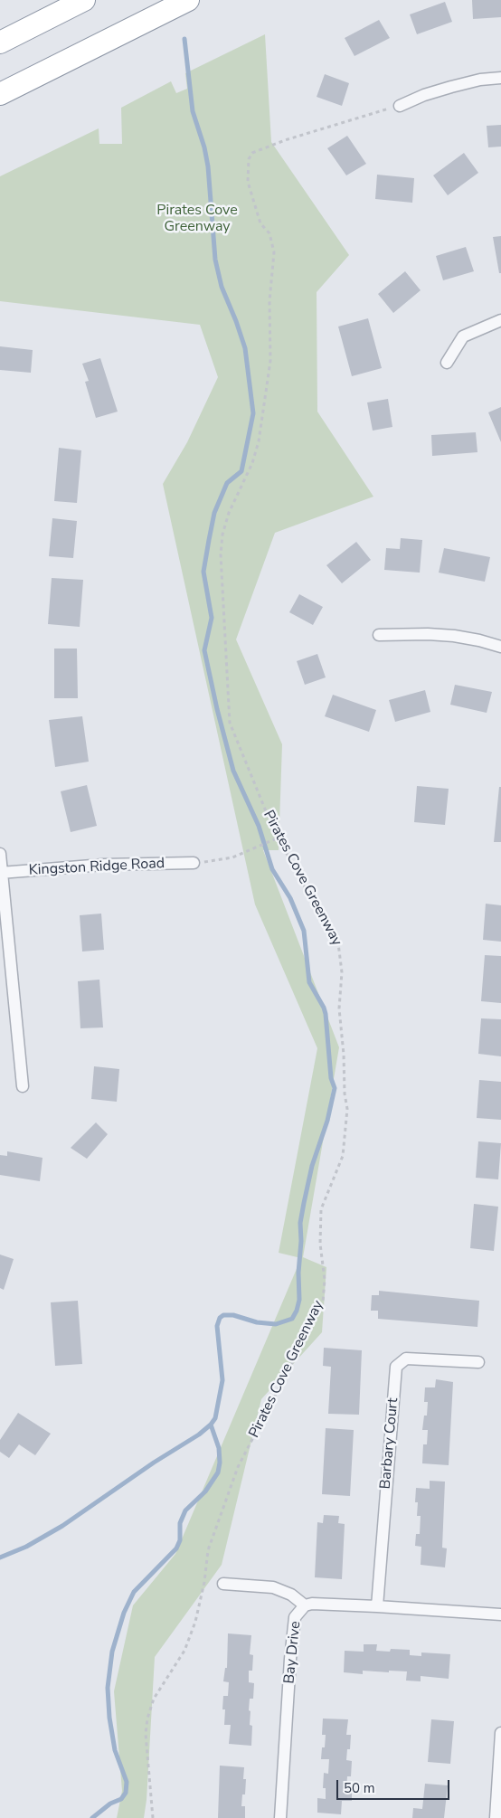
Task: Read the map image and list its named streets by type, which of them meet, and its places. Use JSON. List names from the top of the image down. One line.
{"streets":{"street":["Kingston Ridge Road","Barbary Court","Bay Drive"],"path":["Pirates Cove Greenway"]},"crossings":[["Barbary Court","Bay Drive"]],"parks":["Pirates Cove Greenway"],"scale_bar":"50 m"}
